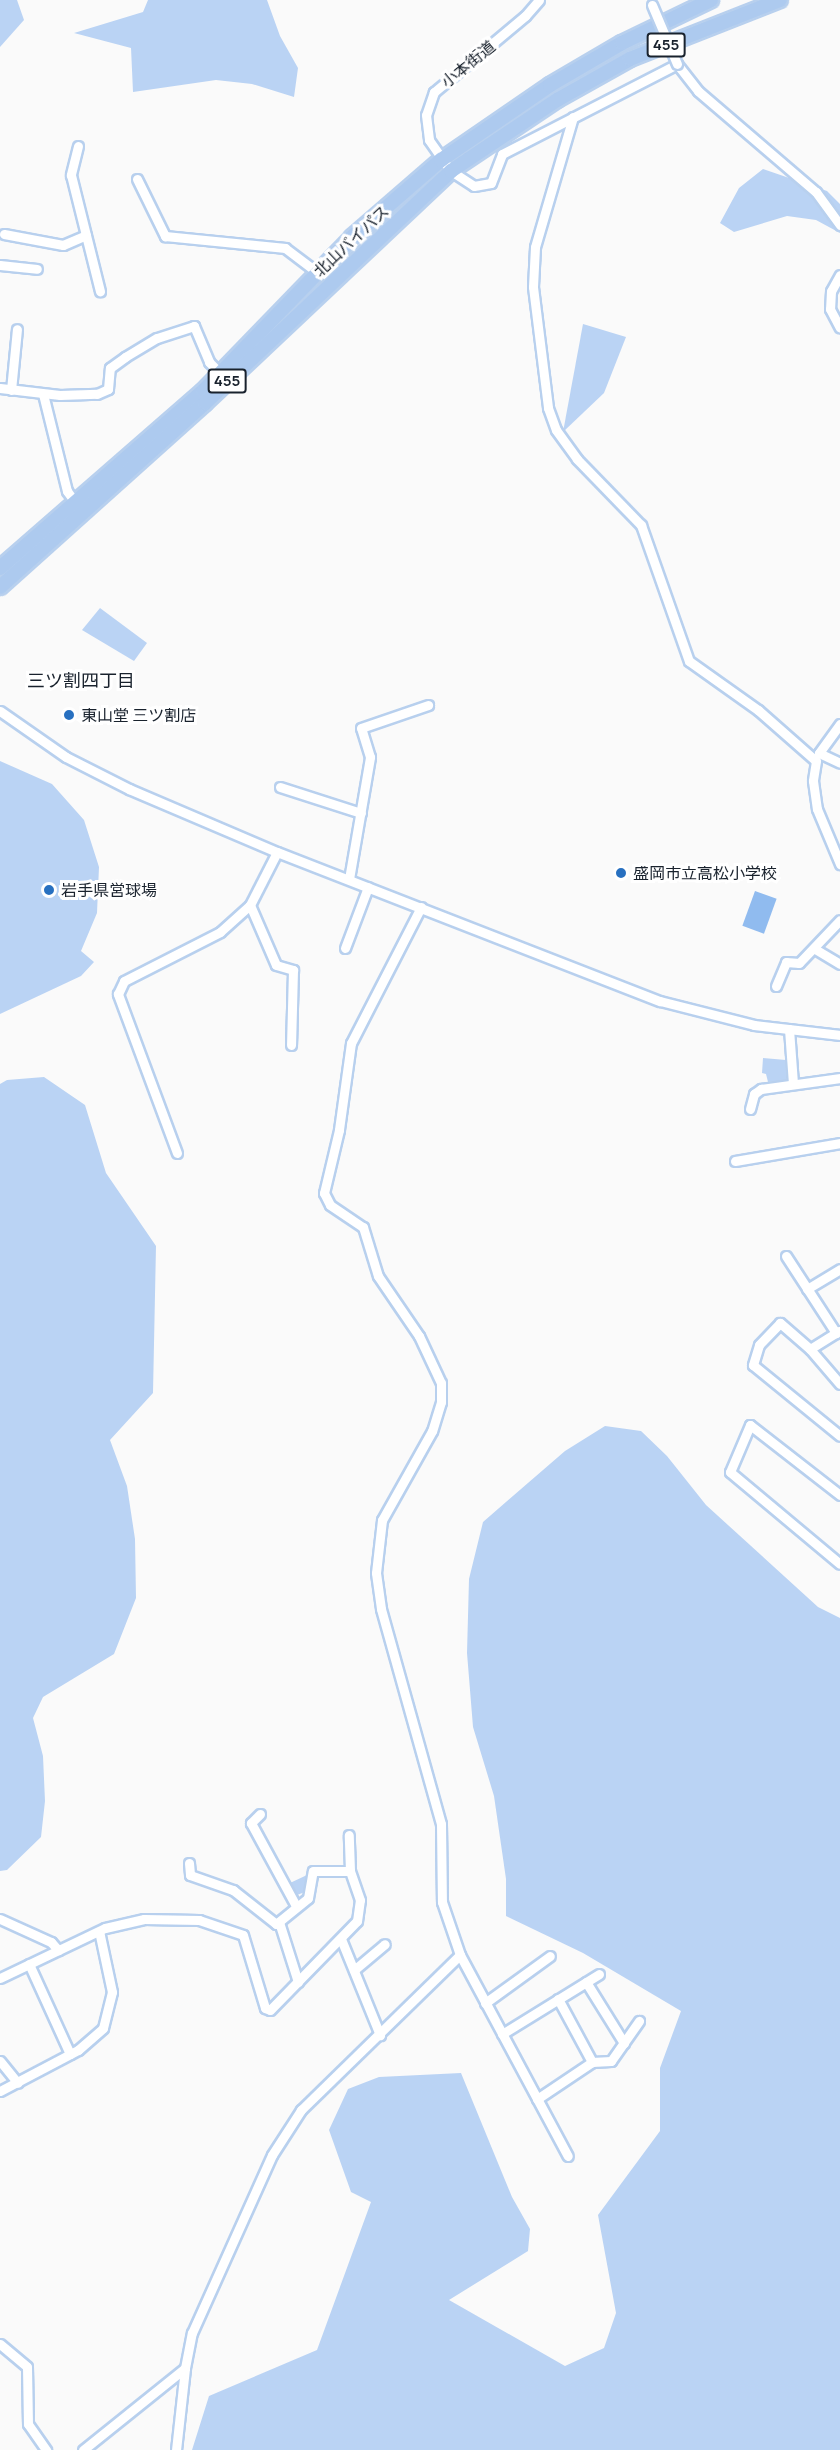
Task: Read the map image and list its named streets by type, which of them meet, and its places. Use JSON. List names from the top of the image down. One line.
{"streets":{"highway":["455","北山バイパス"],"street":["小本街道"]},"crossings":[["小本街道","北山バイパス"]],"districts":["三ツ割四丁目"],"places":["東山堂 三ツ割店","盛岡市立高松小学校","岩手県営球場"]}
